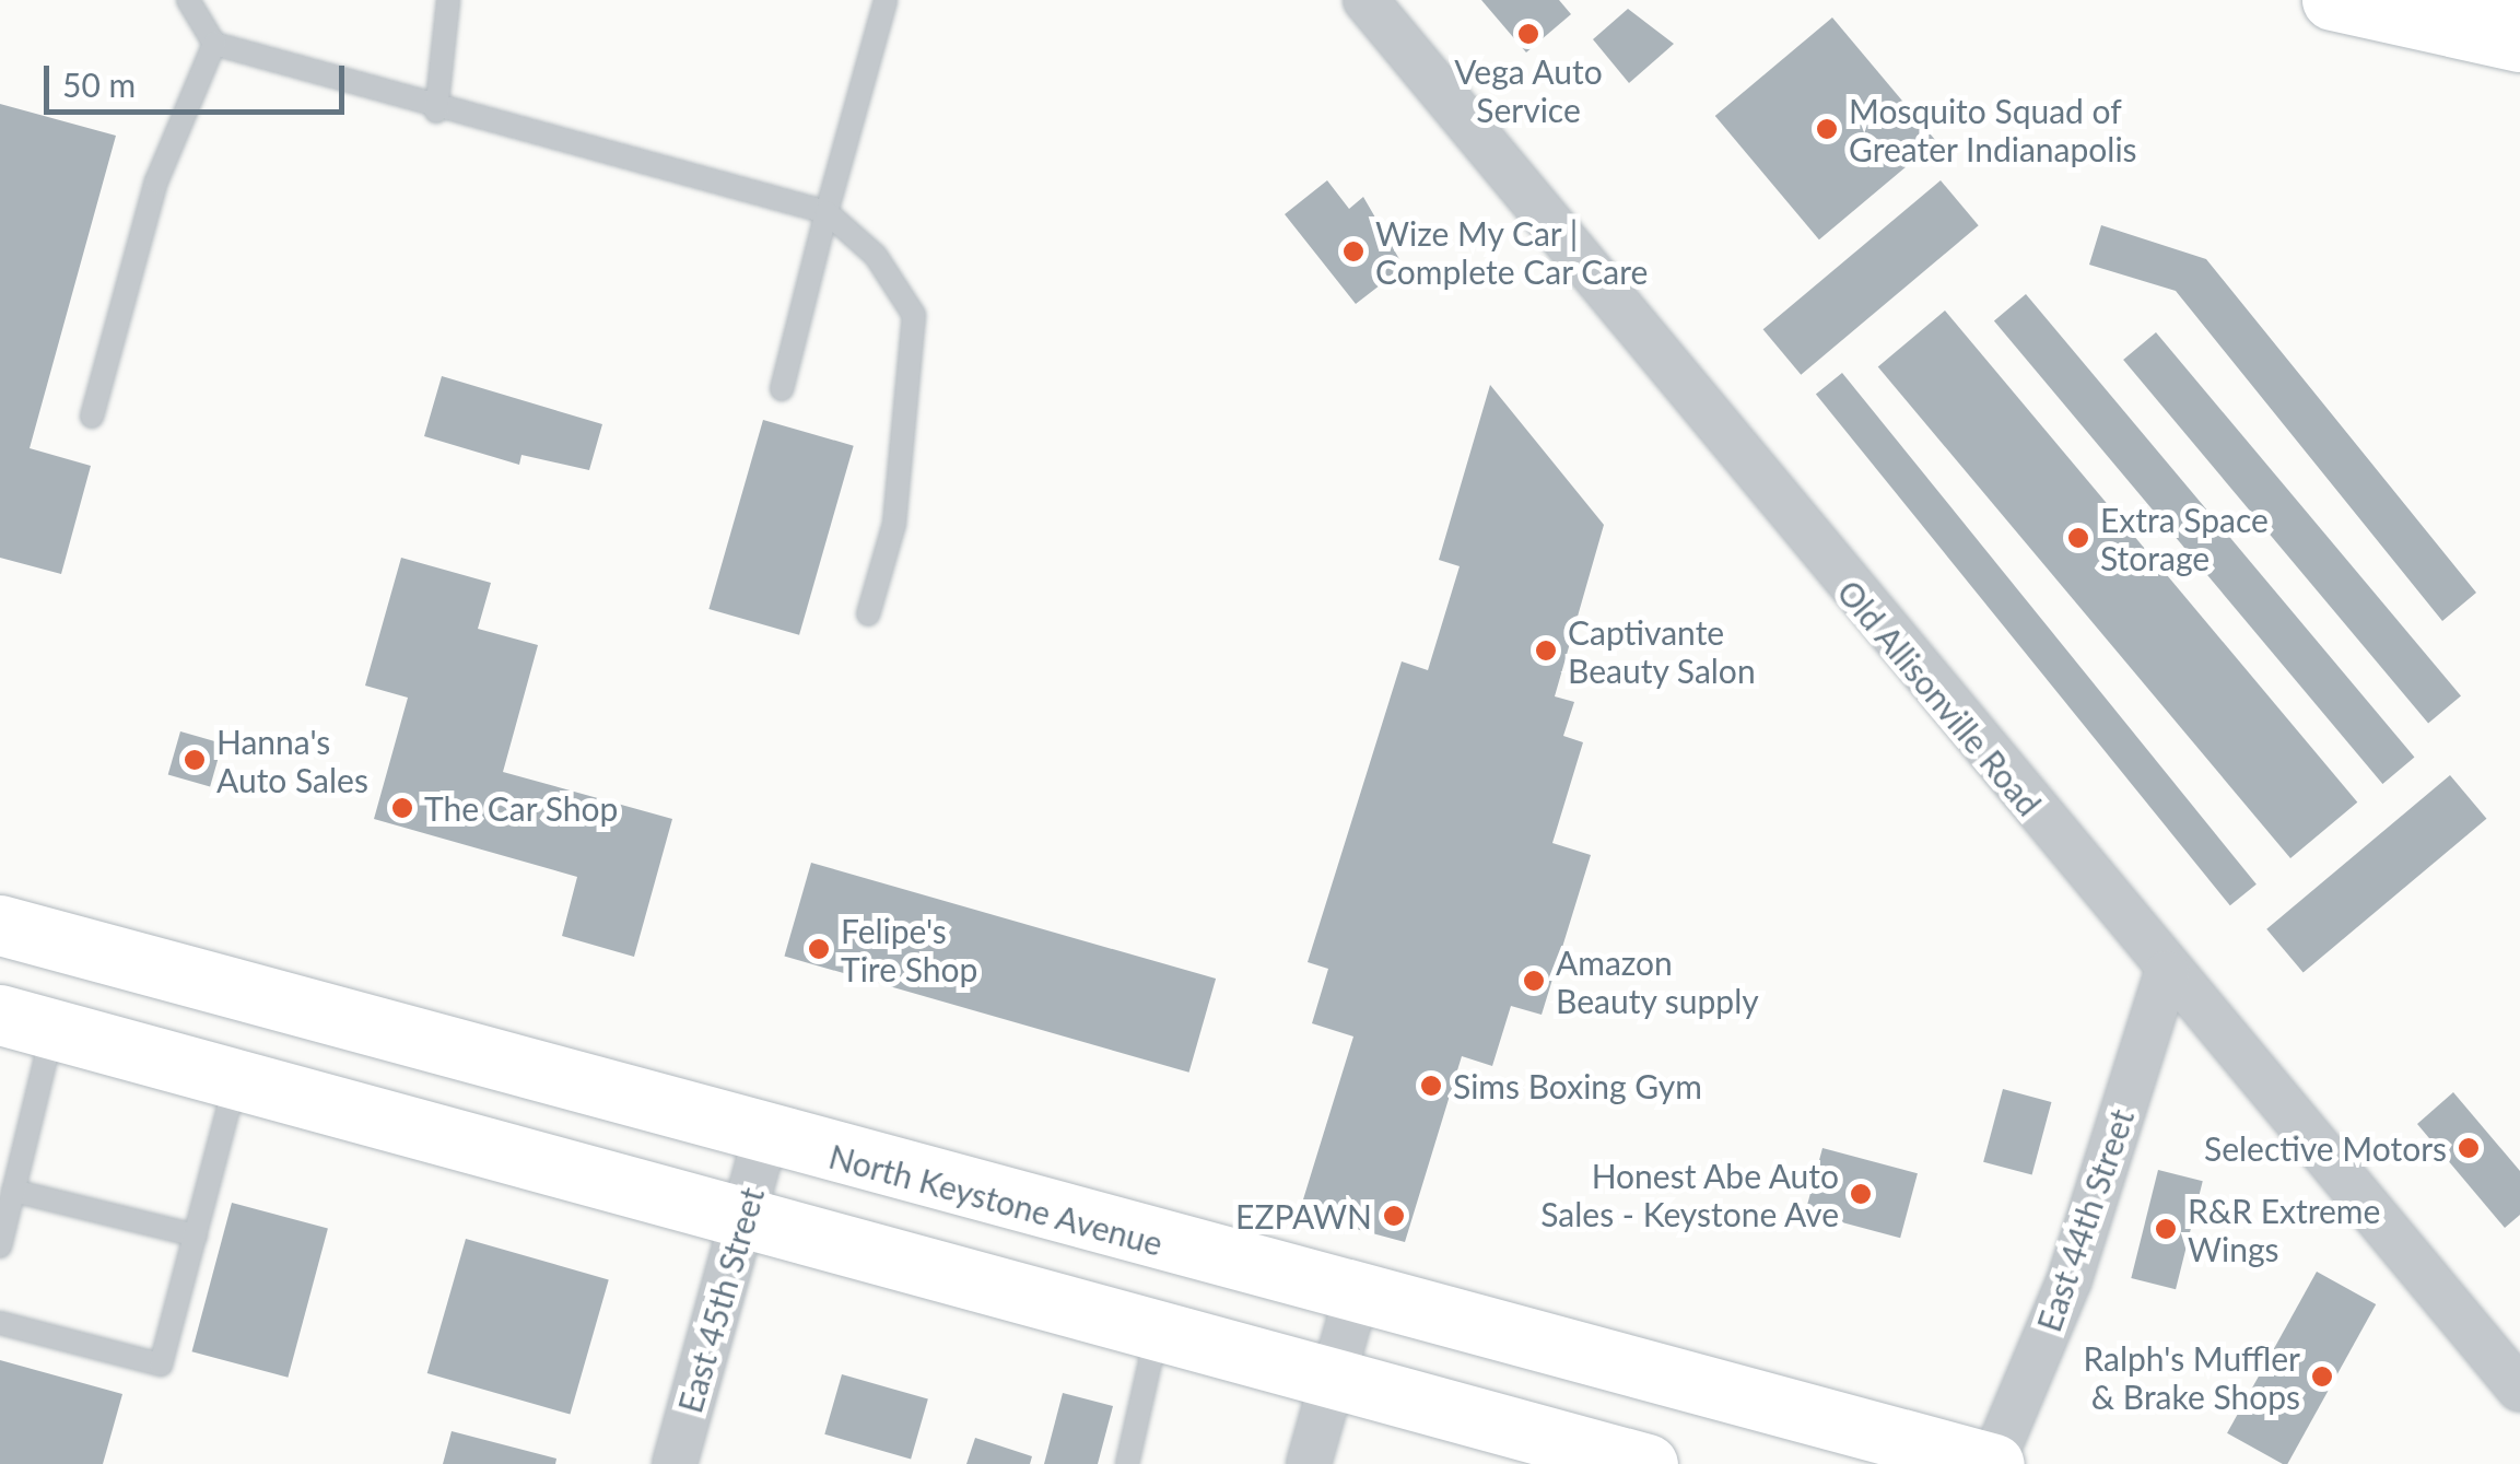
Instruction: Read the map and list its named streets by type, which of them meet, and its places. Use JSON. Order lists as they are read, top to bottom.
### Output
{
  "streets": {
    "main road": ["North Keystone Avenue"],
    "street": ["Old Allisonville Road", "East 44th Street", "East 45th Street"]
  },
  "crossings": [
    ["Old Allisonville Road", "East 44th Street"],
    ["North Keystone Avenue", "East 44th Street"],
    ["North Keystone Avenue", "East 45th Street"]
  ],
  "places": [
    "Vega Auto Service",
    "Mosquito Squad of Greater Indianapolis",
    "Wize My Car | Complete Car Care",
    "Extra Space Storage",
    "Captivante Beauty Salon",
    "Hanna's Auto Sales",
    "The Car Shop",
    "Felipe's Tire Shop",
    "Amazon Beauty supply",
    "Sims Boxing Gym",
    "Selective Motors",
    "Honest Abe Auto Sales - Keystone Ave",
    "EZPAWN",
    "R&R Extreme Wings",
    "Ralph's Muffler & Brake Shops"
  ],
  "scale_bar": "50 m"
}
